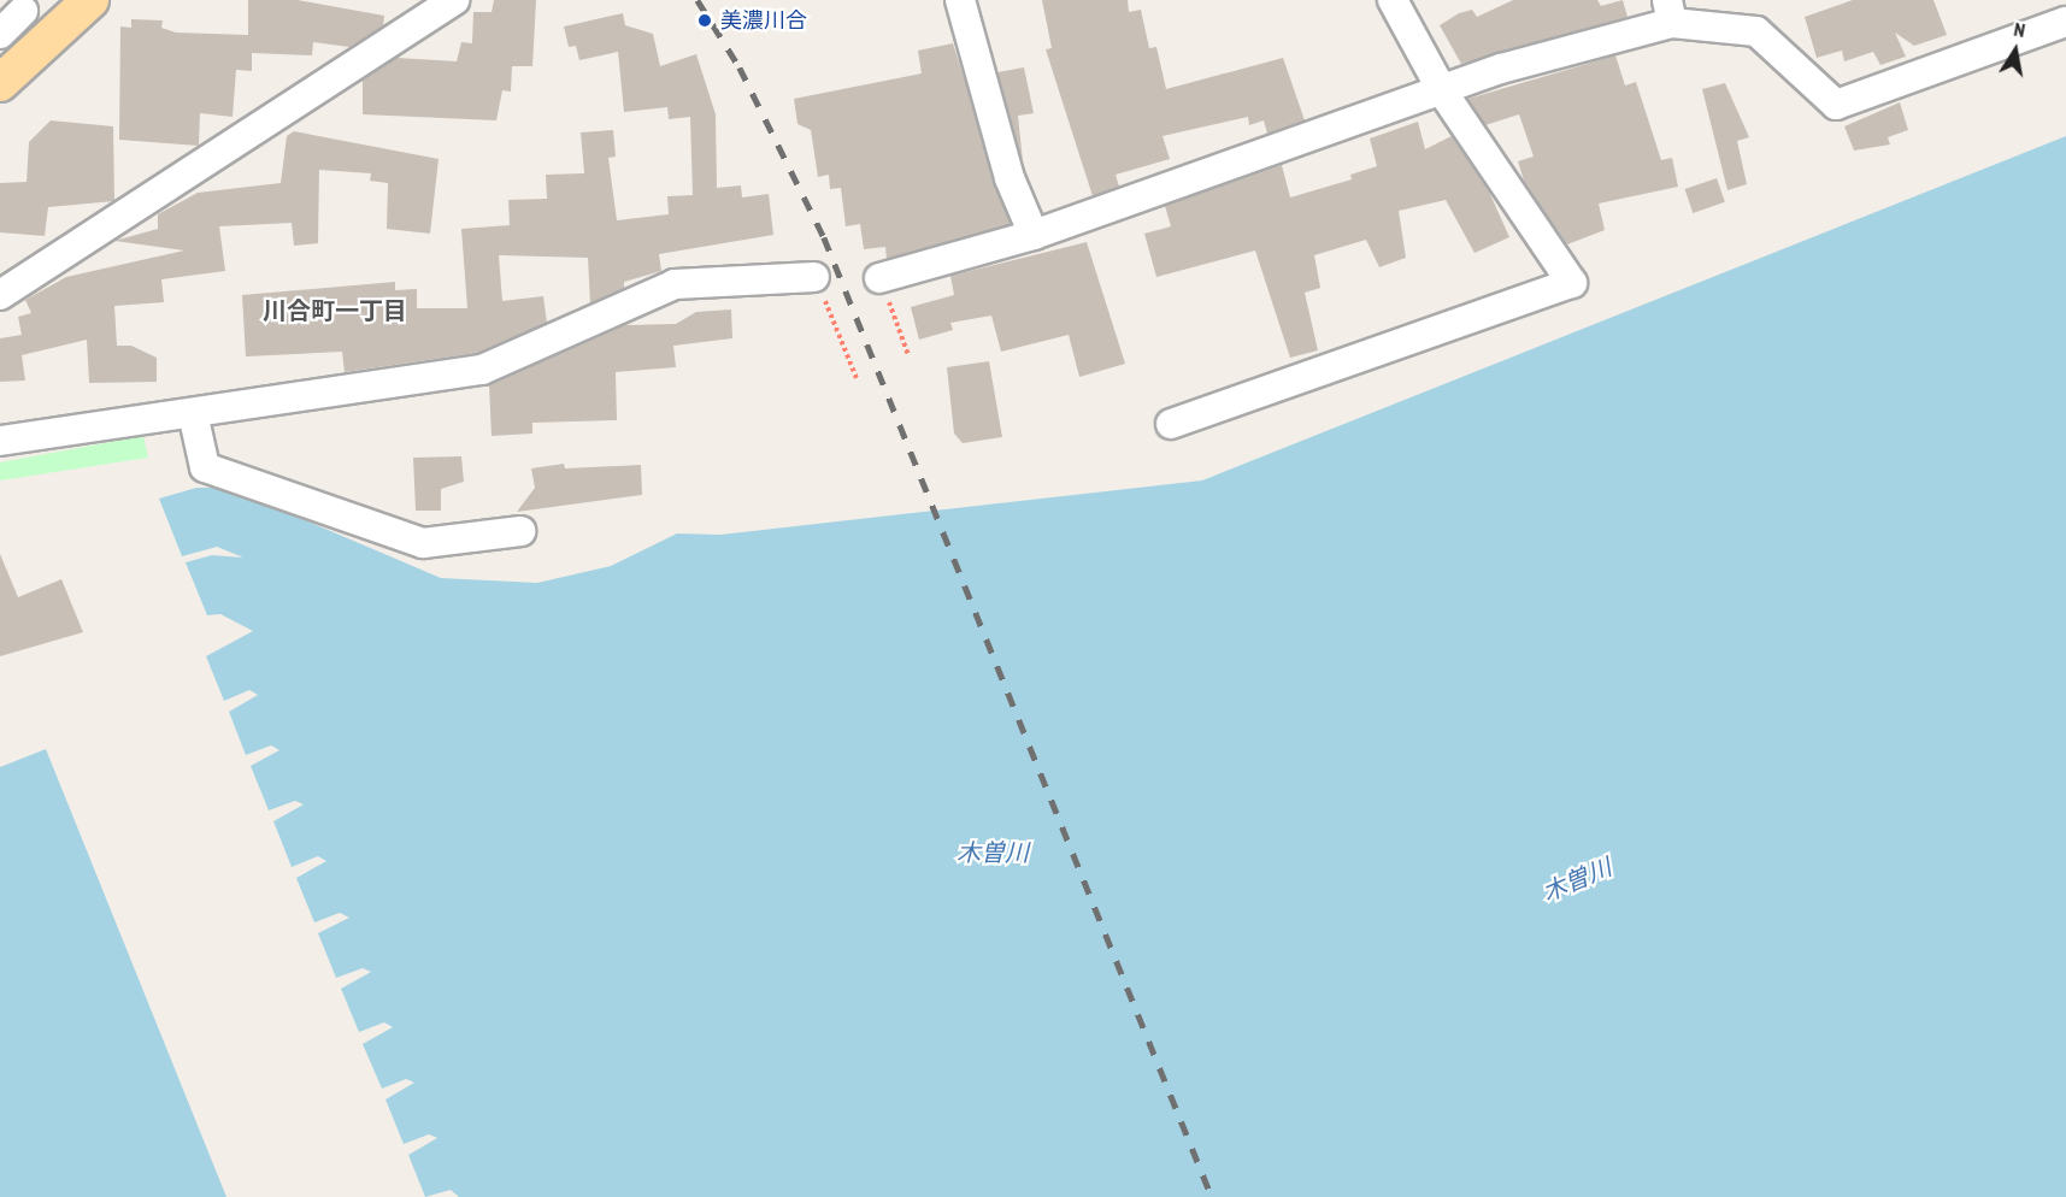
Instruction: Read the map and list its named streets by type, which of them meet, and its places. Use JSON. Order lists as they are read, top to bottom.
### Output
{
  "districts": ["川合町一丁目"],
  "water": ["木曽川"],
  "places": ["美濃川合"],
  "north": "top"
}
